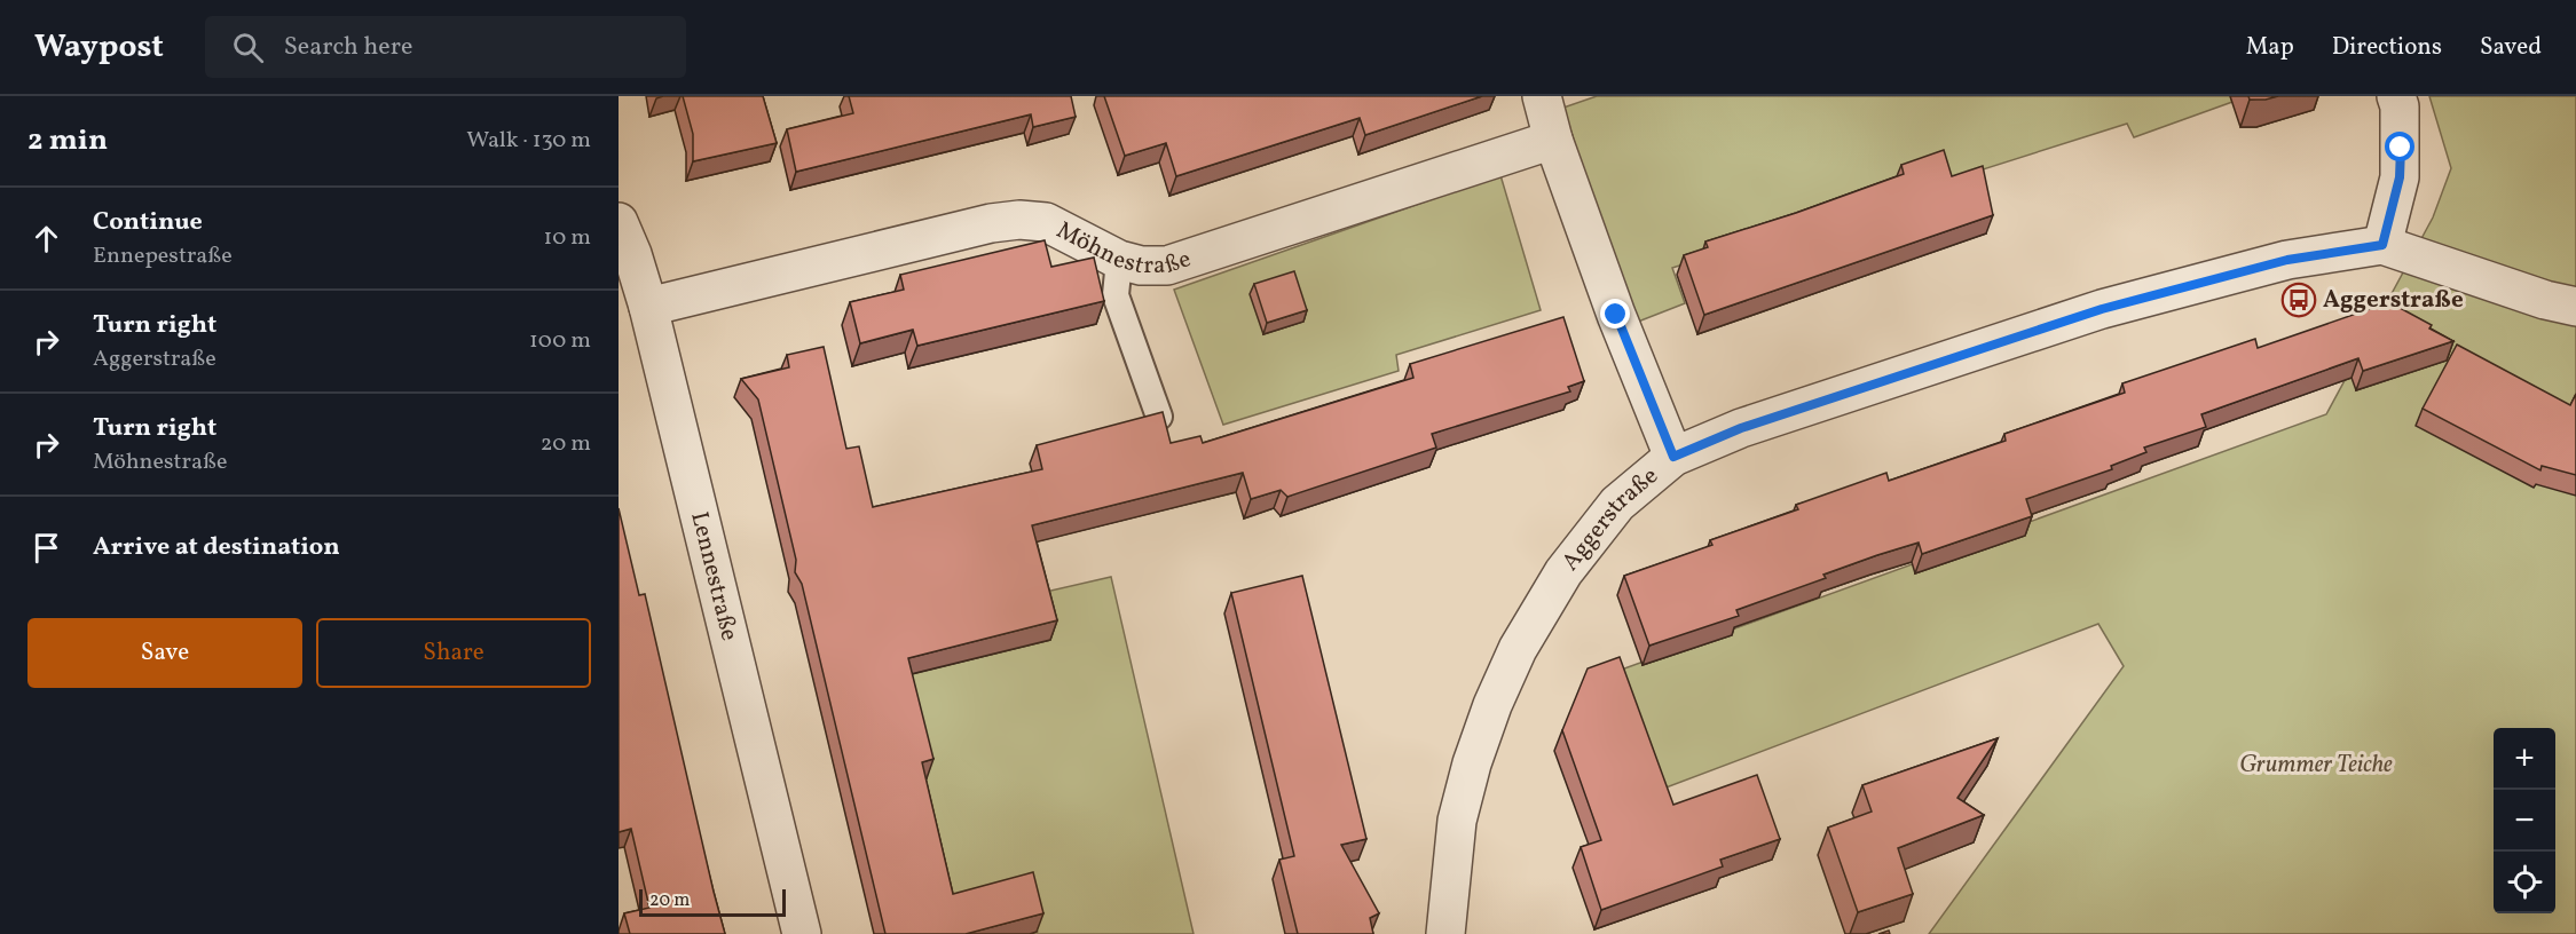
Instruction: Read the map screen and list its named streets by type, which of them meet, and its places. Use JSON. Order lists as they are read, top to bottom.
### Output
{
  "streets": {
    "street": ["Möhnestraße", "Aggerstraße", "Lennestraße"]
  },
  "crossings": [
    ["Möhnestraße", "Lennestraße"]
  ],
  "parks": ["Grummer Teiche"],
  "places": {
    "bus stop": ["Aggerstraße"]
  },
  "scale_bar": "20 m",
  "page": {
    "header": "Waypost",
    "search": "Search here",
    "nav": ["Map", "Directions", "Saved"],
    "heading": ["2 min", "Walk · 130 m"],
    "list": [
      ["Continue", "Ennepestraße", "10 m"],
      ["Turn right", "Aggerstraße", "100 m"],
      ["Turn right", "Möhnestraße", "20 m"],
      "Arrive at destination"
    ],
    "buttons": ["Save", "Share"],
    "map_buttons": ["+", "−"],
    "scale": "20 m"
  }
}
